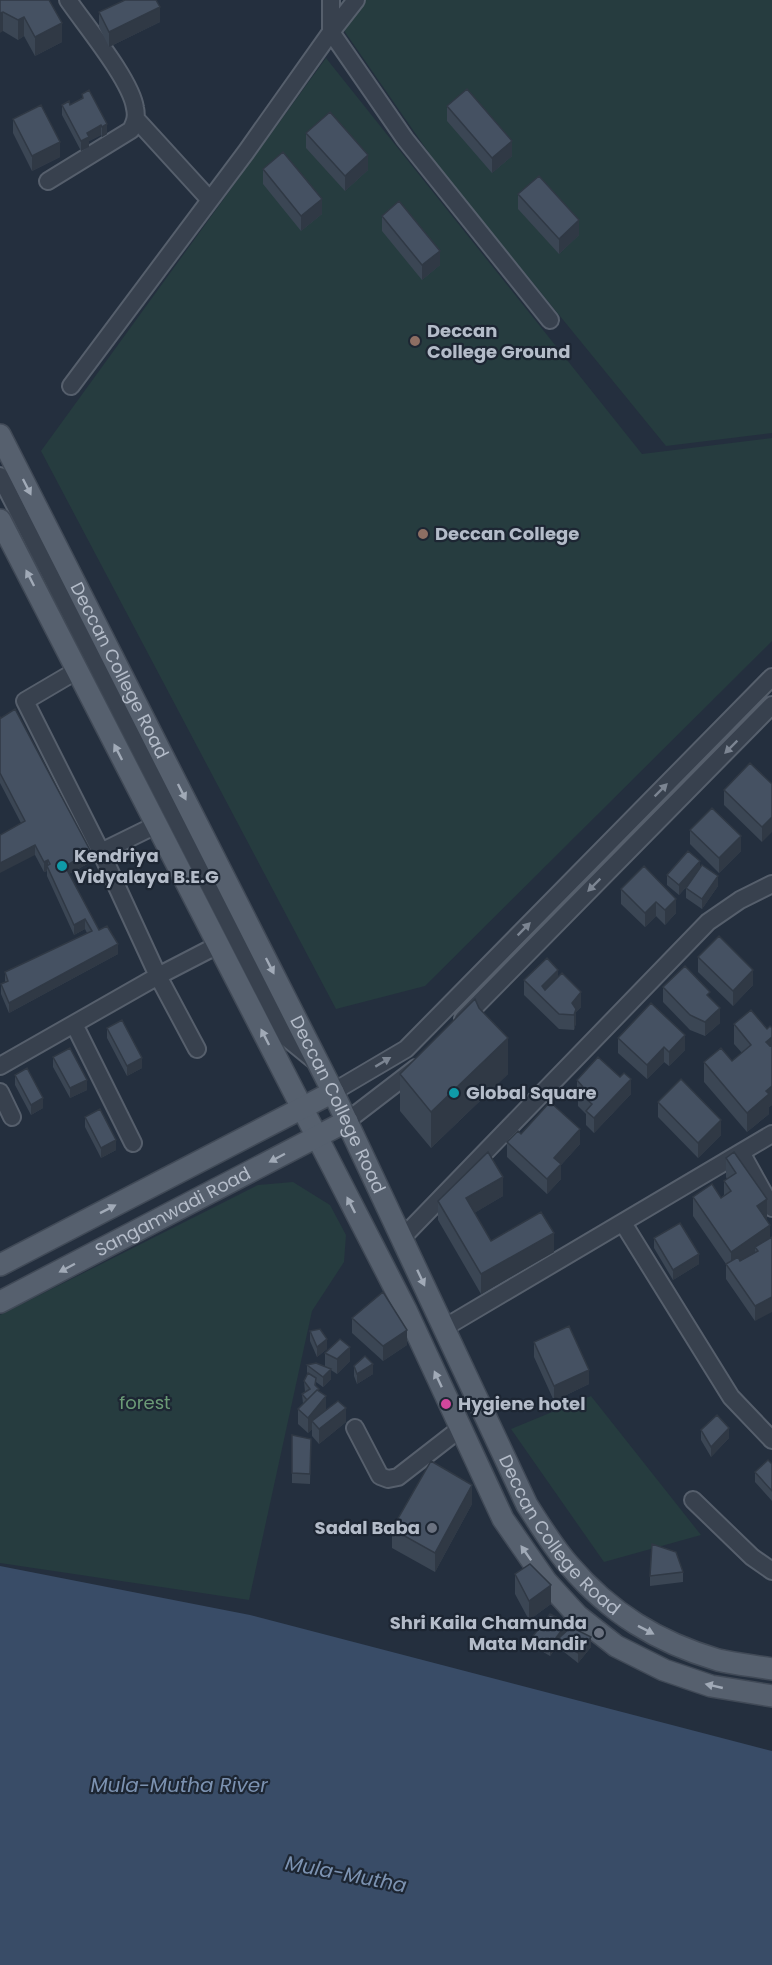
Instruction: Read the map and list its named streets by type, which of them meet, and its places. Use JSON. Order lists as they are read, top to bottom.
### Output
{
  "streets": {
    "main road": ["Deccan College Road", "Sangamwadi Road"]
  },
  "crossings": [
    ["Deccan College Road", "Sangamwadi Road"]
  ],
  "water": ["Mula-Mutha River", "Mula-Mutha"],
  "parks": ["forest"],
  "places": [
    "Deccan College Ground",
    "Deccan College",
    "Kendriya Vidyalaya B.E.G",
    "Global Square",
    "Hygiene hotel",
    "Sadal Baba",
    "Shri Kaila Chamunda Mata Mandir"
  ]
}
